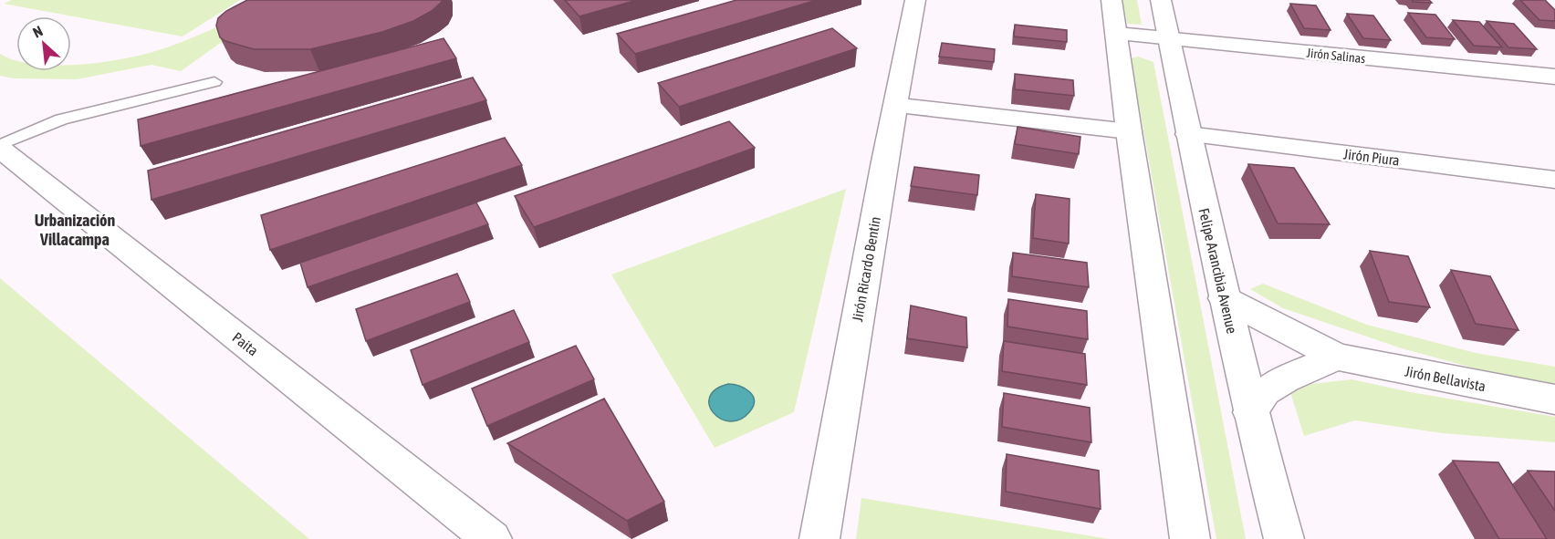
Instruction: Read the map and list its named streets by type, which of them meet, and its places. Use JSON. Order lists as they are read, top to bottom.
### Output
{
  "streets": {
    "street": [
      "Jirón Salinas",
      "Jirón Piura",
      "Jirón Ricardo Bentin",
      "Felipe Arancibia Avenue",
      "Paita",
      "Jirón Bellavista"
    ]
  },
  "crossings": [
    ["Jirón Salinas", "Felipe Arancibia Avenue"],
    ["Jirón Piura", "Felipe Arancibia Avenue"],
    ["Felipe Arancibia Avenue", "Jirón Bellavista"]
  ],
  "districts": ["Urbanización Villacampa"],
  "north": "top left"
}
